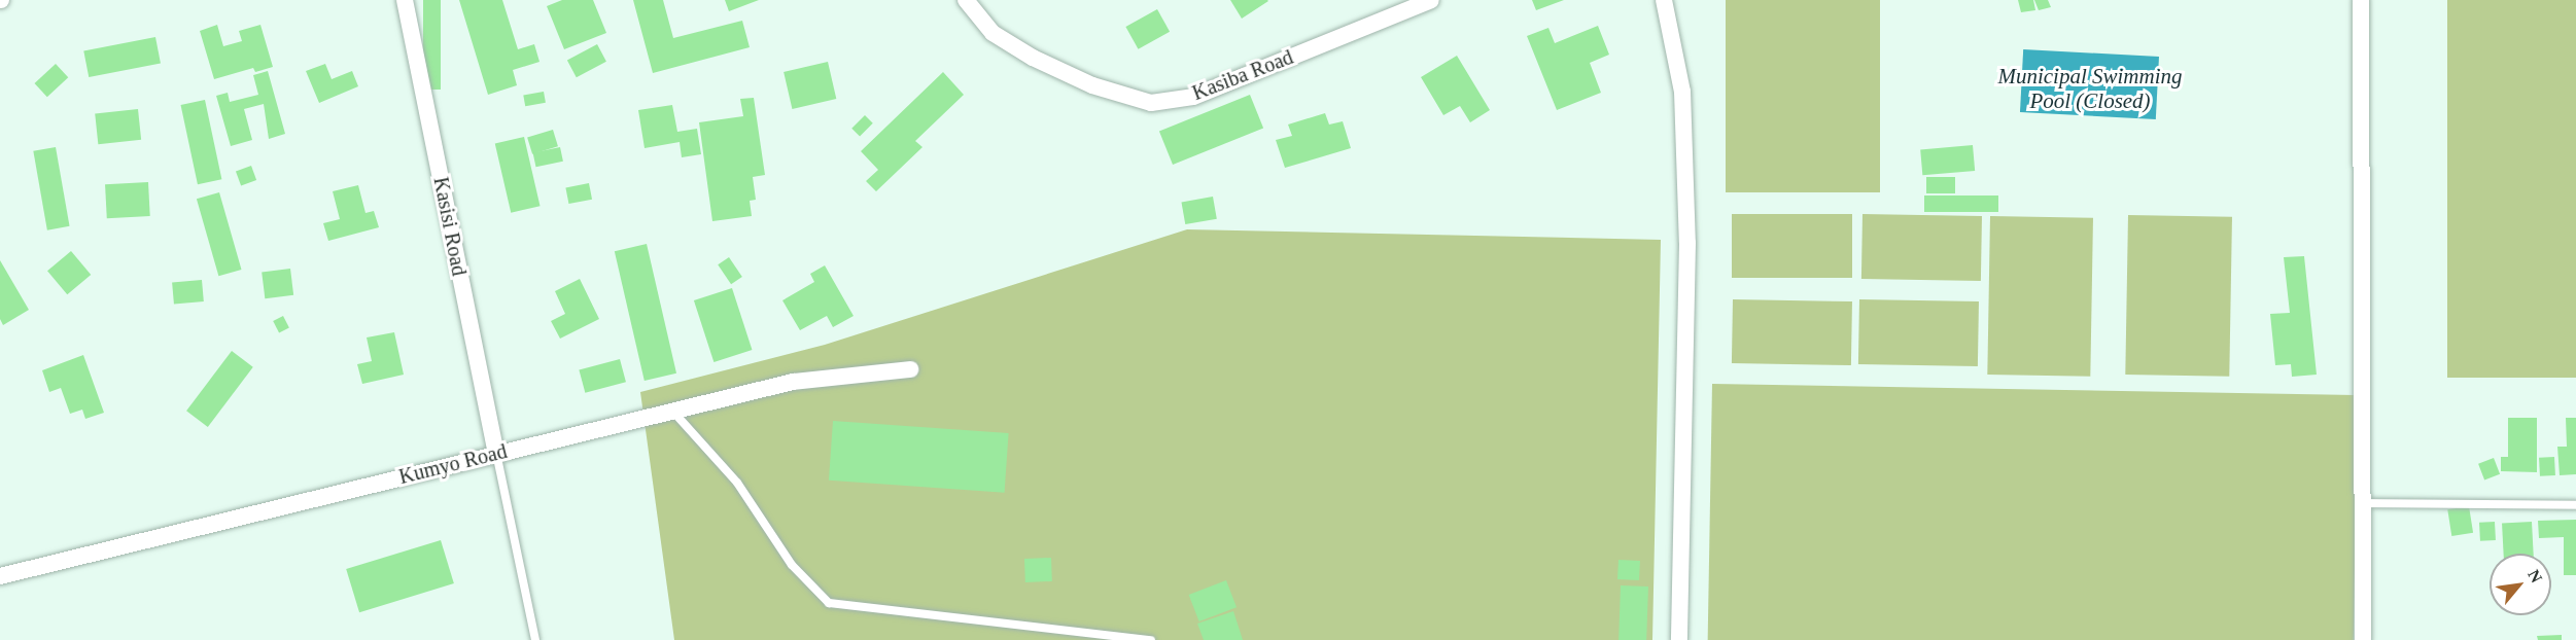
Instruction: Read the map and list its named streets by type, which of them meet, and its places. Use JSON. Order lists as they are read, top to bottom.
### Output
{
  "streets": {
    "street": ["Kasiba Road", "Kasisi Road", "Kumyo Road"]
  },
  "crossings": [
    ["Kasisi Road", "Kumyo Road"]
  ],
  "water": ["Municipal Swimming Pool (Closed)"],
  "north": "top right"
}
